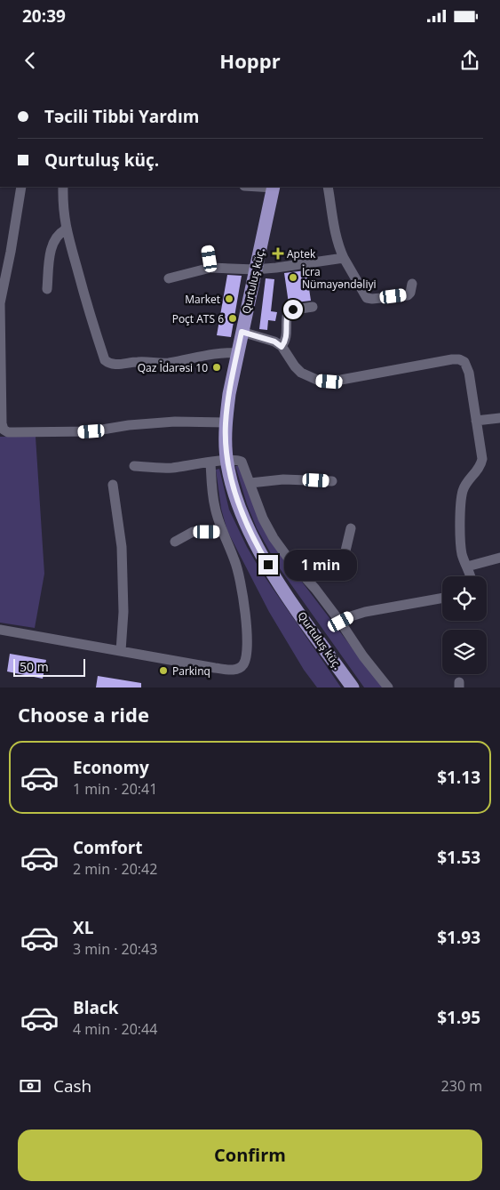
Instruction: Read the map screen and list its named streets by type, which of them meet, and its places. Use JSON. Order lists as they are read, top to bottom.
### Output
{
  "streets": {
    "main road": ["Qurtuluş küç."]
  },
  "places": {
    "health": ["Aptek"],
    "other": [
      "İcra Nümayəndəliyi",
      "Market",
      "Poçt ATS 6",
      "Qaz İdarəsi 10",
      "Parkinq"
    ]
  },
  "scale_bar": "50 m",
  "page": {
    "status": "20:39",
    "header": "Hoppr",
    "banner": ["Təcili Tibbi Yardım", "Qurtuluş küç."],
    "bubble": "1 min",
    "scale": "50 m",
    "heading": "Choose a ride",
    "list": [
      {
        "name": "Economy",
        "note": "1 min · 20:41",
        "value": "$1.13"
      },
      {
        "name": "Comfort",
        "note": "2 min · 20:42",
        "value": "$1.53"
      },
      {
        "name": "XL",
        "note": "3 min · 20:43",
        "value": "$1.93"
      },
      {
        "name": "Black",
        "note": "4 min · 20:44",
        "value": "$1.95"
      }
    ],
    "pay": ["Cash", "230 m"],
    "buttons": "Confirm"
  }
}
